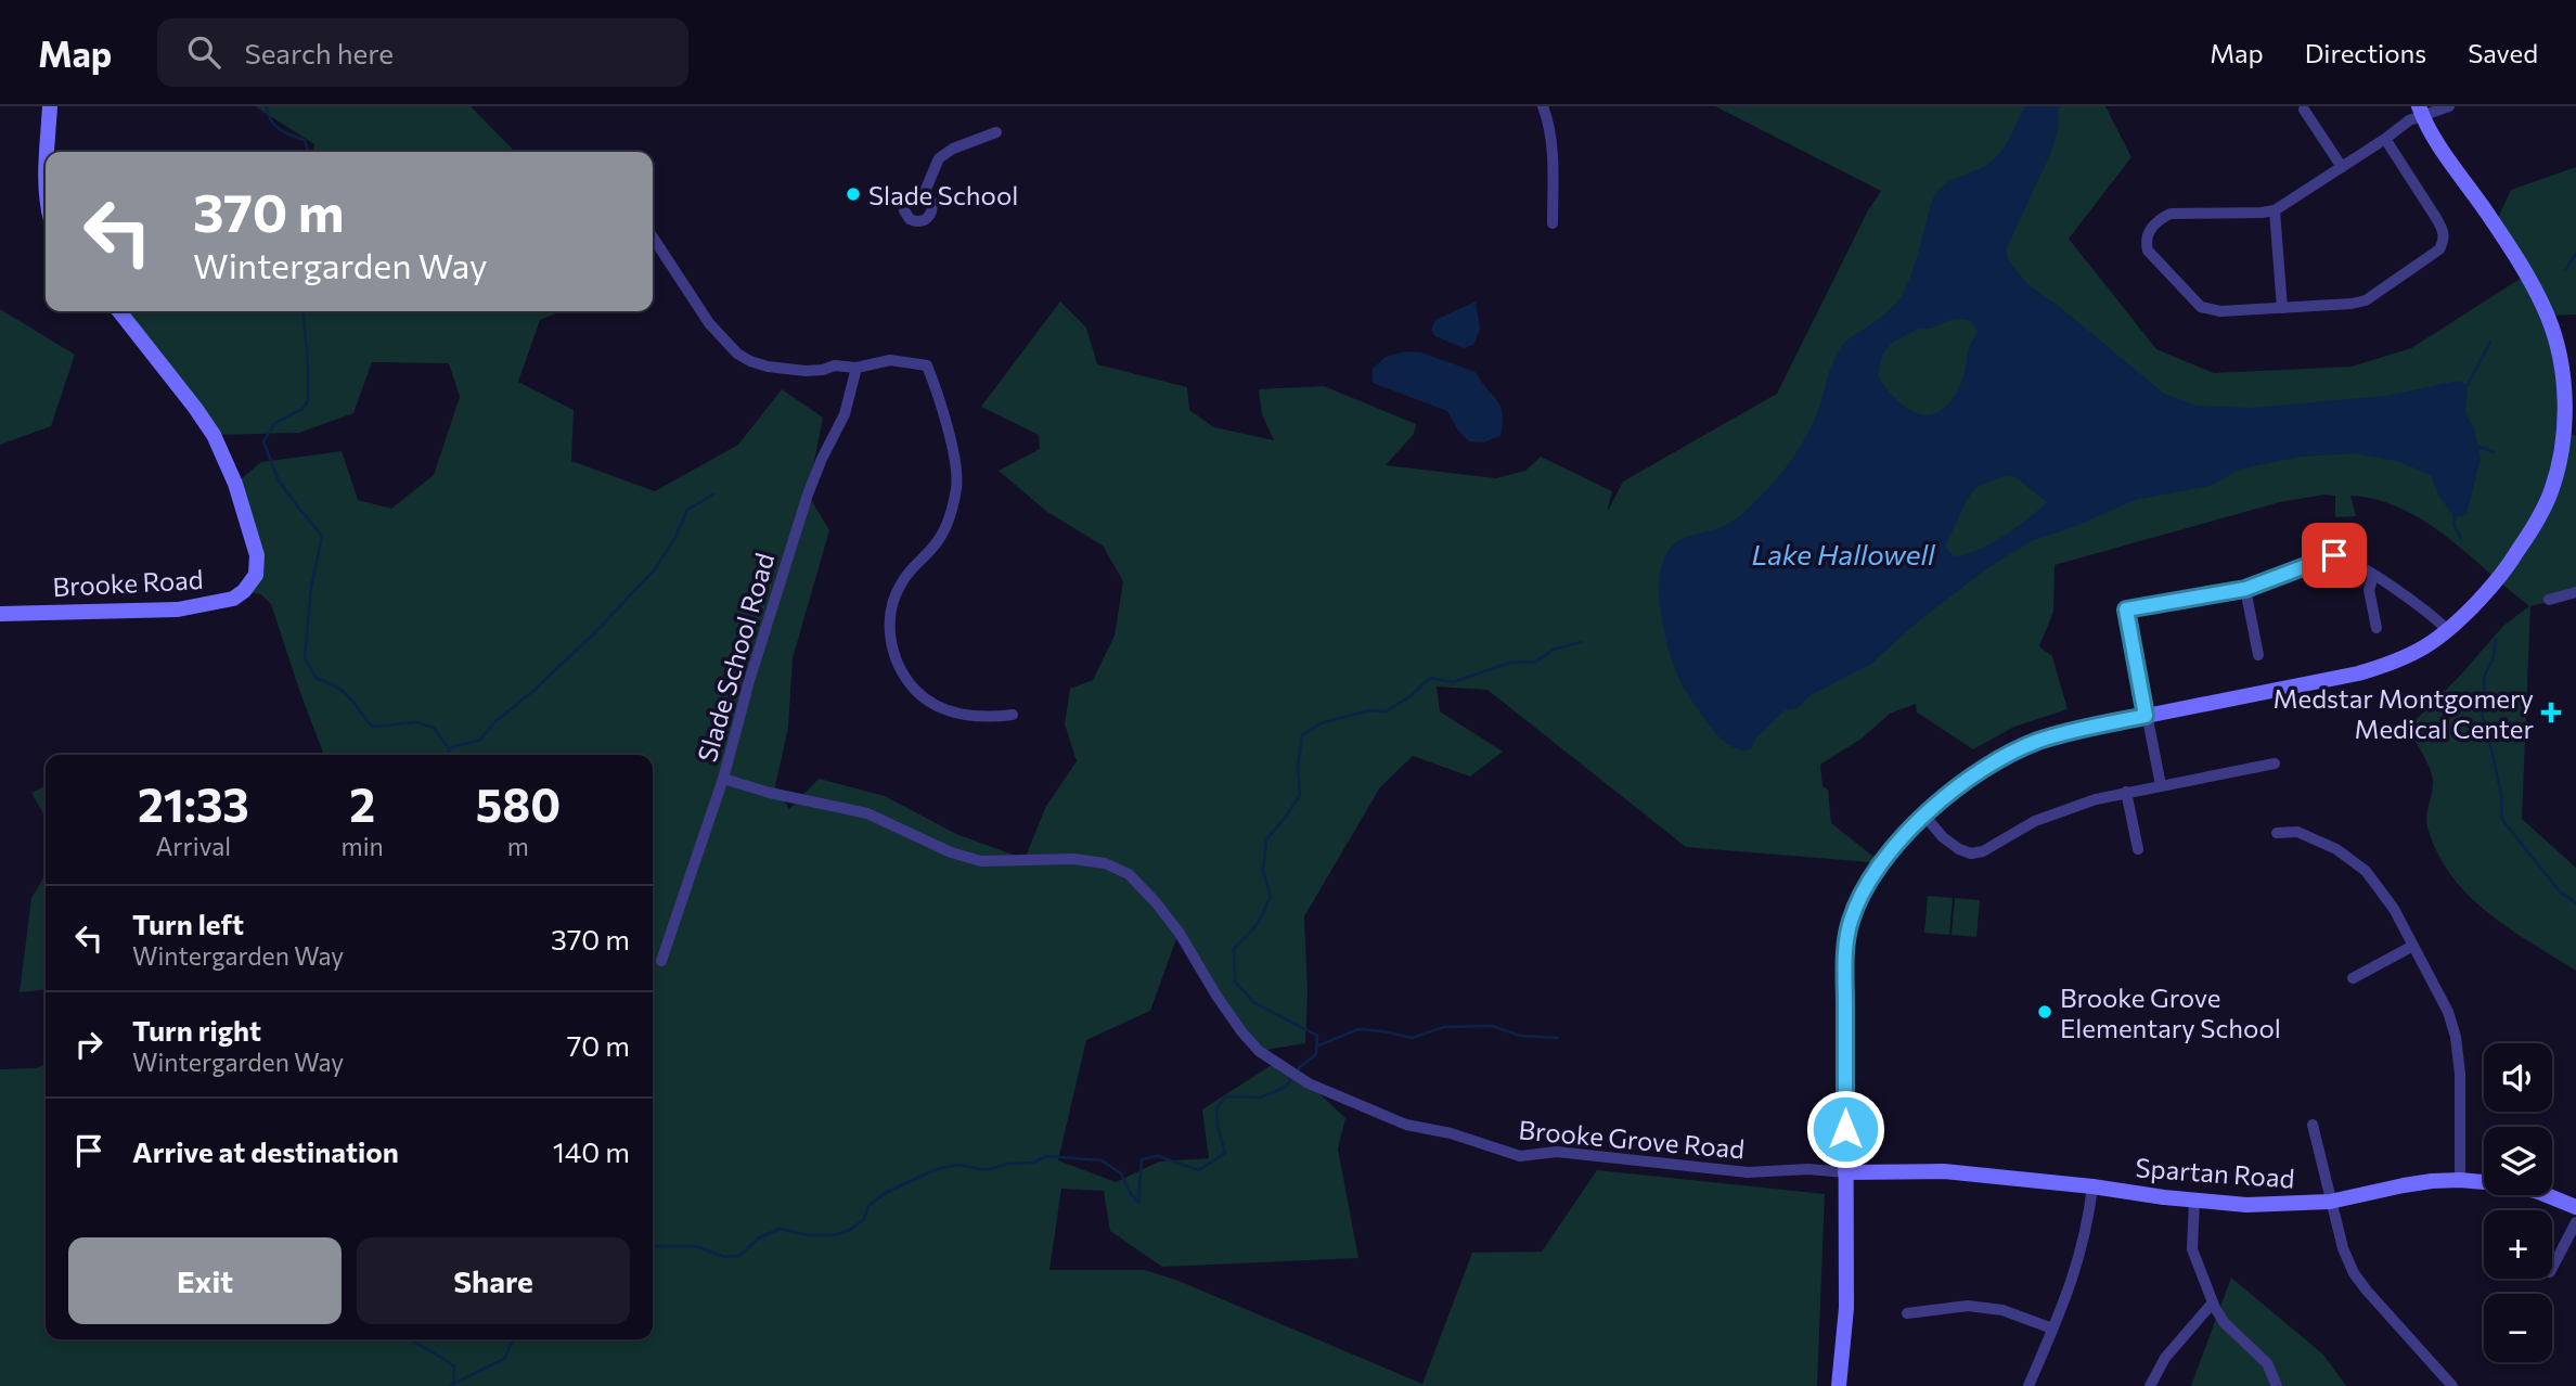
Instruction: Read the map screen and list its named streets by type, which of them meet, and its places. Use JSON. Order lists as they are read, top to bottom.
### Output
{
  "streets": {
    "street": [
      "Brooke Road",
      "Slade School Road",
      "Brooke Grove Road",
      "Spartan Road"
    ]
  },
  "crossings": [
    ["Slade School Road", "Brooke Grove Road"],
    ["Brooke Grove Road", "Spartan Road"]
  ],
  "water": ["Lake Hallowell"],
  "places": {
    "other": ["Slade School", "Brooke Grove Elementary School"],
    "health": ["Medstar Montgomery Medical Center"]
  },
  "page": {
    "header": "Map",
    "search": "Search here",
    "nav": ["Map", "Directions", "Saved"],
    "turn": ["370 m", "Wintergarden Way"],
    "eta": [
      "21:33",
      "Arrival",
      "2",
      "min",
      "580",
      "m"
    ],
    "list": [
      {
        "name": "Turn left",
        "note": "Wintergarden Way",
        "value": "370 m"
      },
      {
        "name": "Turn right",
        "note": "Wintergarden Way",
        "value": "70 m"
      },
      {
        "name": "Arrive at destination",
        "value": "140 m"
      }
    ],
    "map_buttons": ["+", "−"],
    "buttons": ["Exit", "Share"]
  }
}
